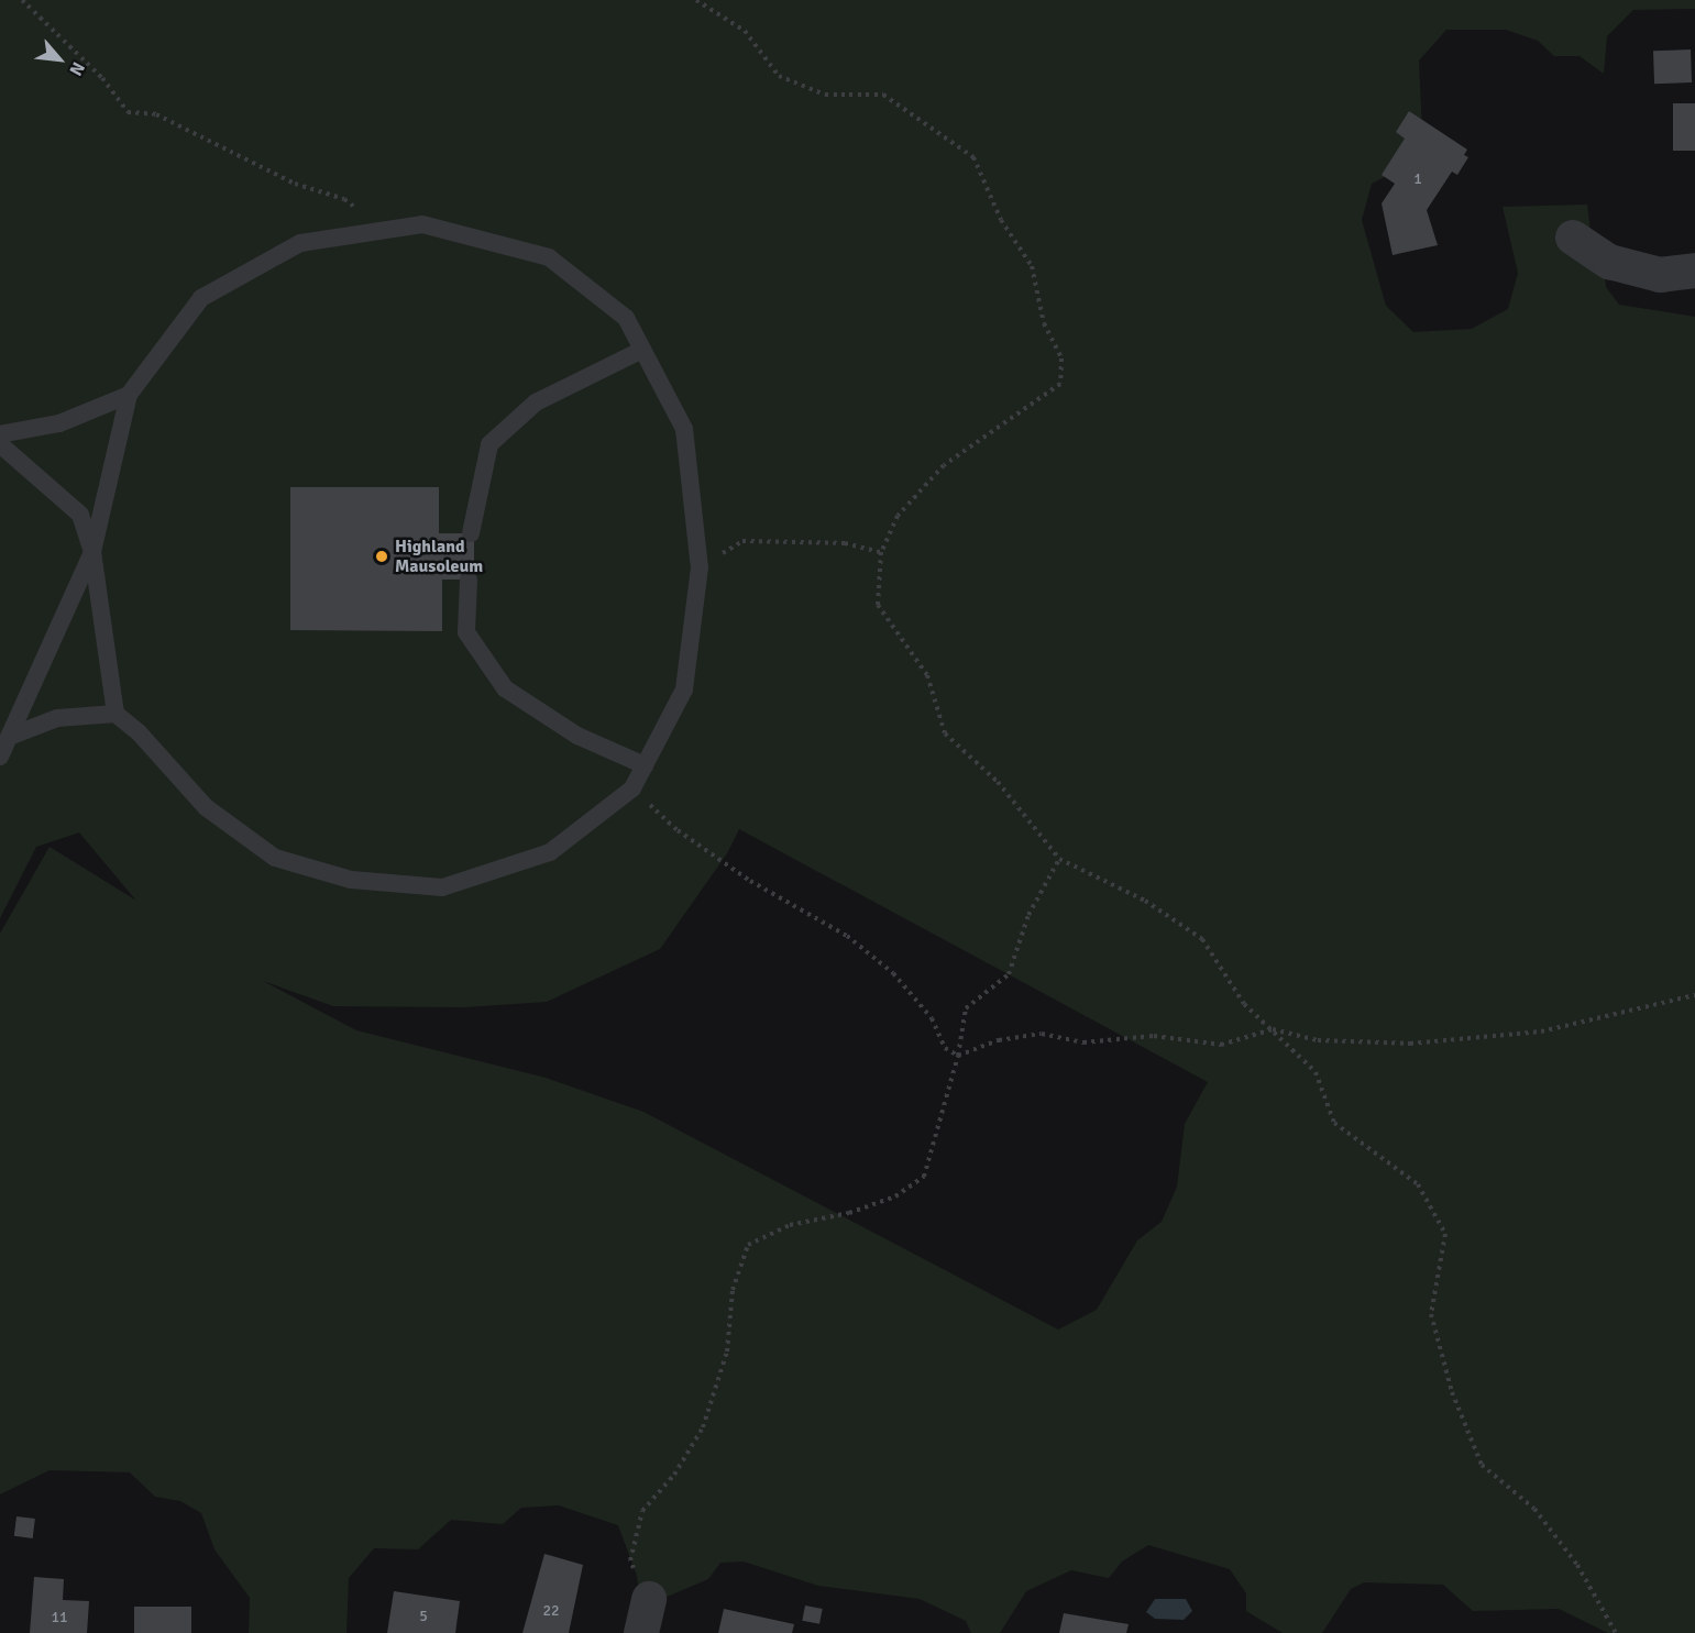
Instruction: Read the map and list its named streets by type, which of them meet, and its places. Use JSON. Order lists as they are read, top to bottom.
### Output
{
  "places": ["Highland Mausoleum"],
  "house_numbers": [
    "1",
    "22",
    "5",
    "11"
  ],
  "north": "bottom right"
}
